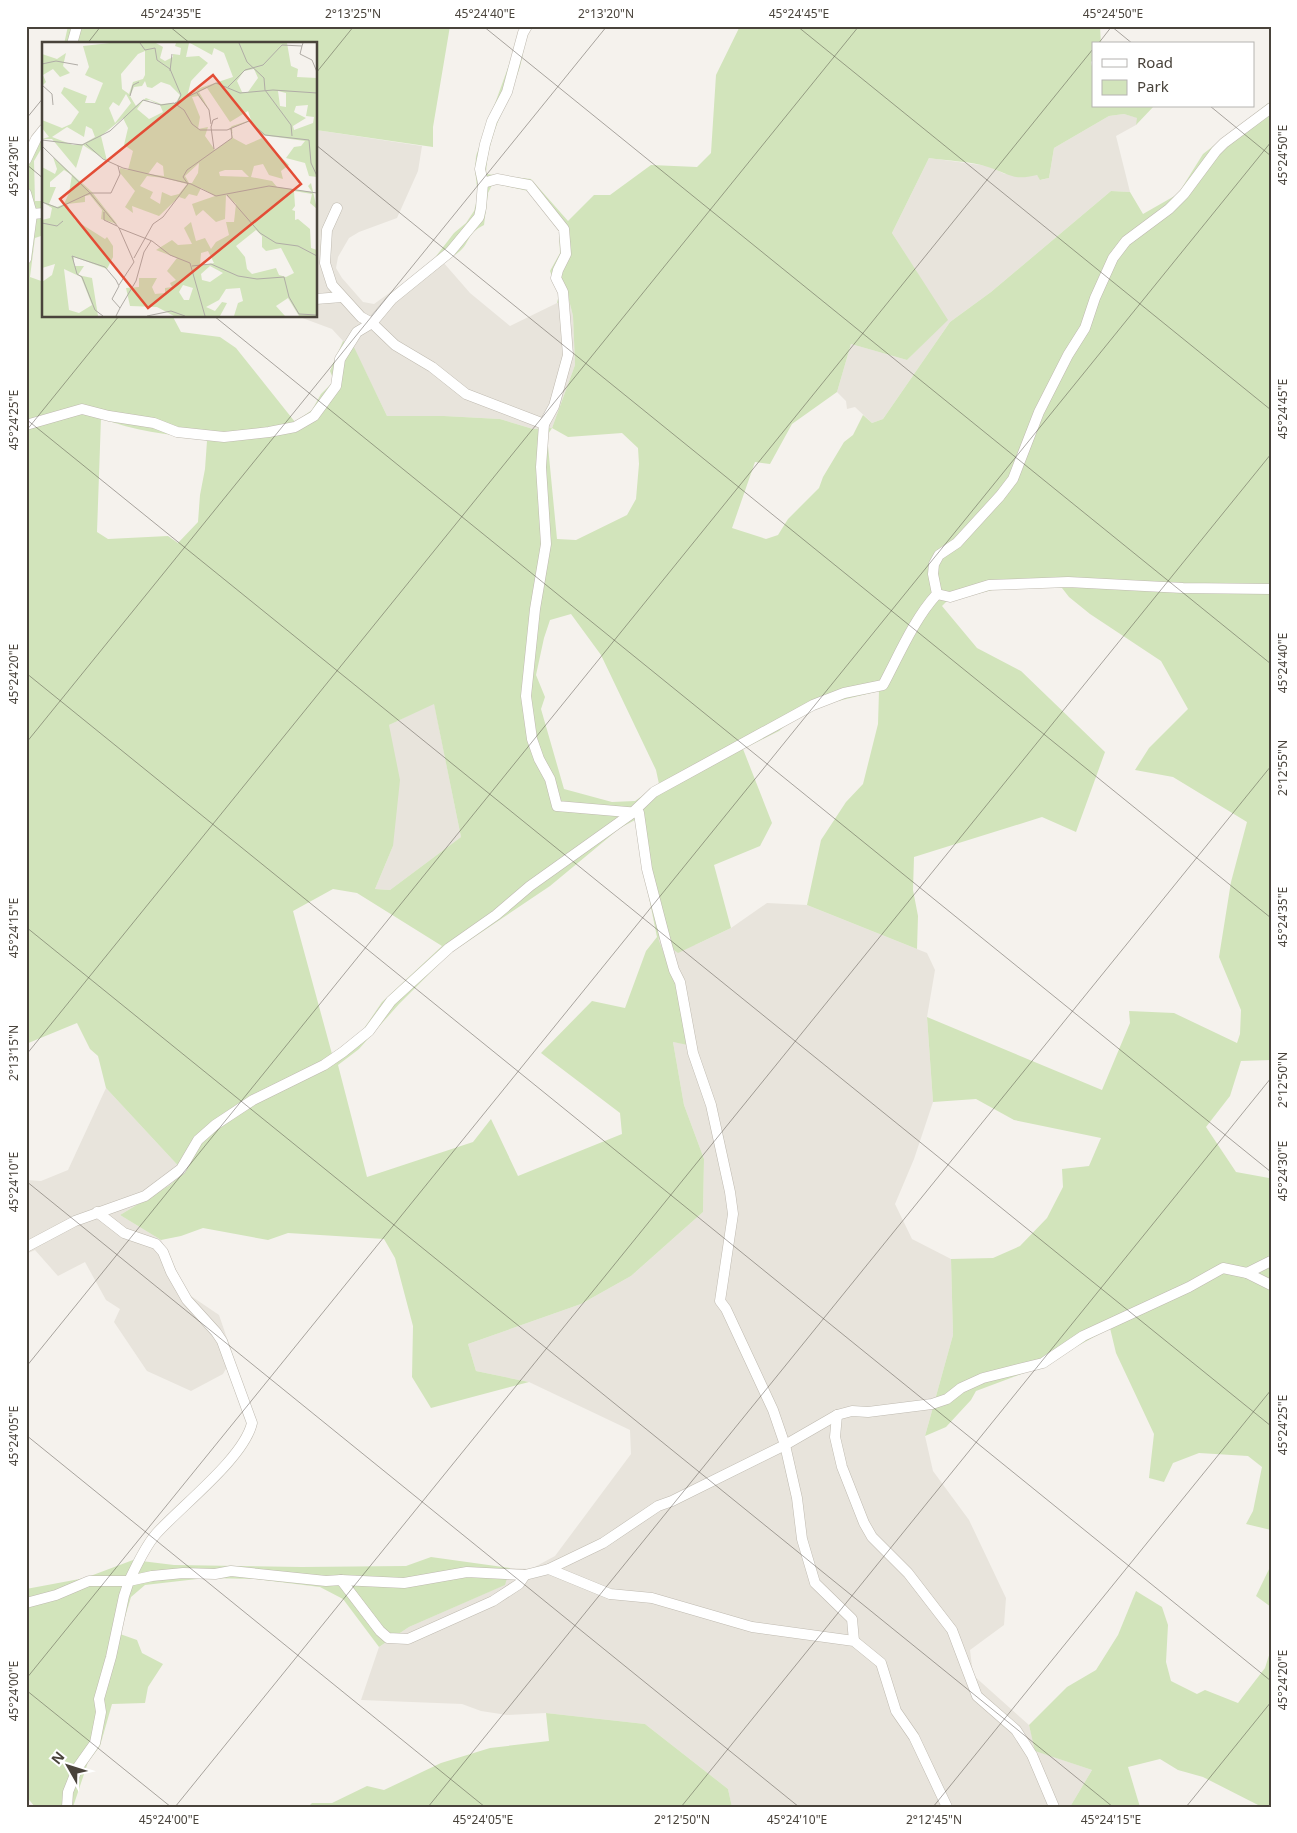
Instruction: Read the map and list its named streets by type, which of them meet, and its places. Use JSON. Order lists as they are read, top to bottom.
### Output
{
  "legend": ["Road", "Park"],
  "north": "top left",
  "coordinates": [
    "45°24'35\"E",
    "2°13'25\"N",
    "45°24'40\"E",
    "2°13'20\"N",
    "45°24'45\"E",
    "45°24'50\"E",
    "45°24'30\"E",
    "45°24'25\"E",
    "45°24'20\"E",
    "2°12'55\"N",
    "45°24'15\"E",
    "2°13'15\"N",
    "2°12'50\"N",
    "45°24'10\"E",
    "45°24'05\"E",
    "45°24'00\"E",
    "2°12'45\"N"
  ]
}
